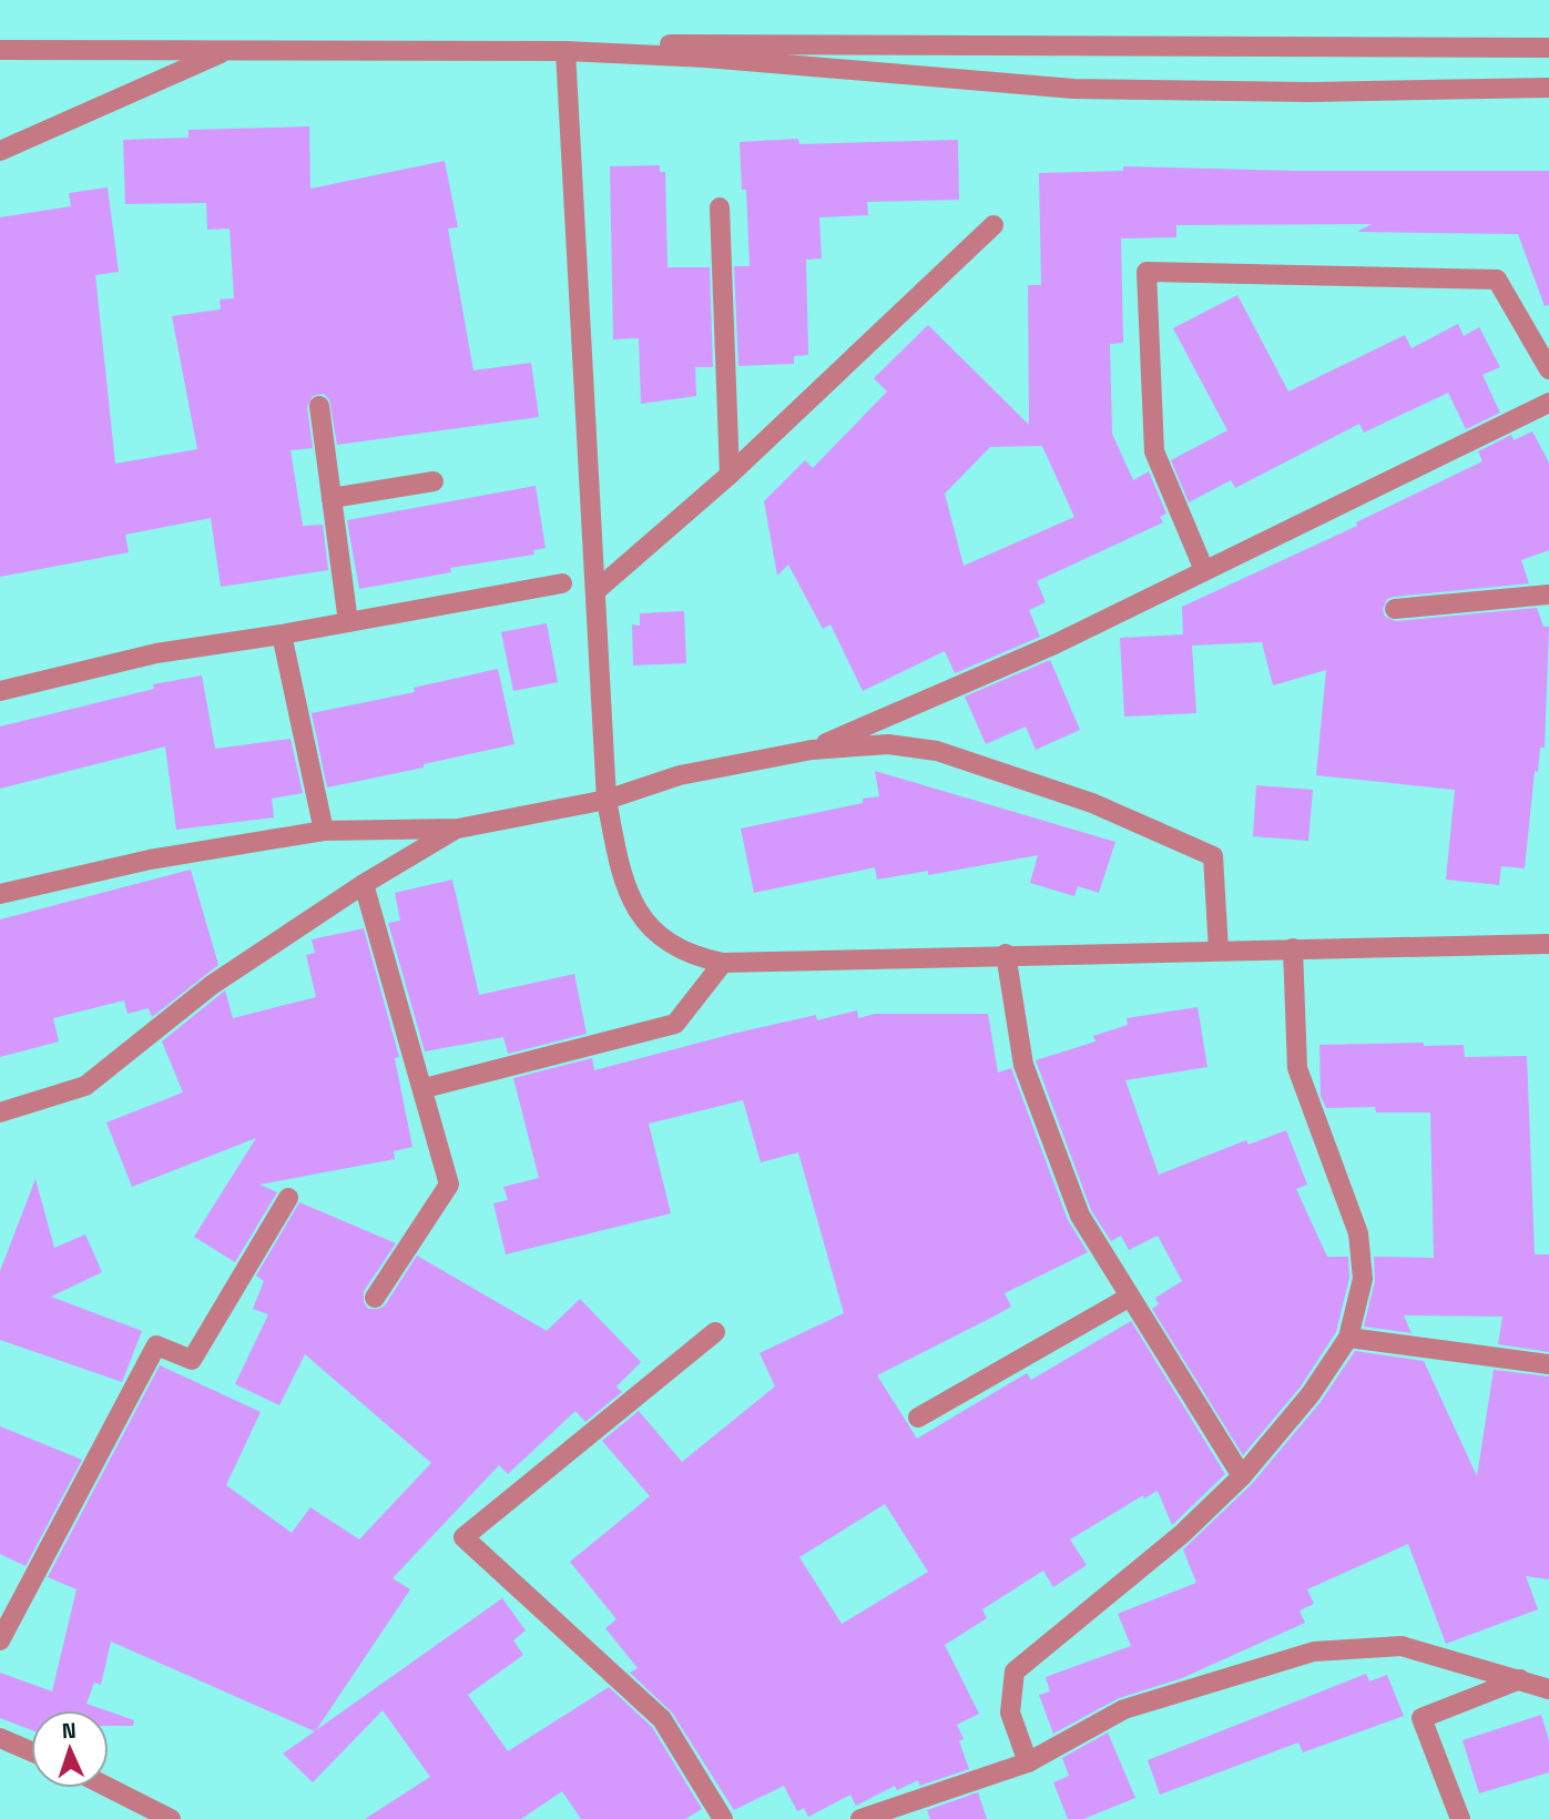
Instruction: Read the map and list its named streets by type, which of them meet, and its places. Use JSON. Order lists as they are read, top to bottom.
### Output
{
  "north": "top"
}
